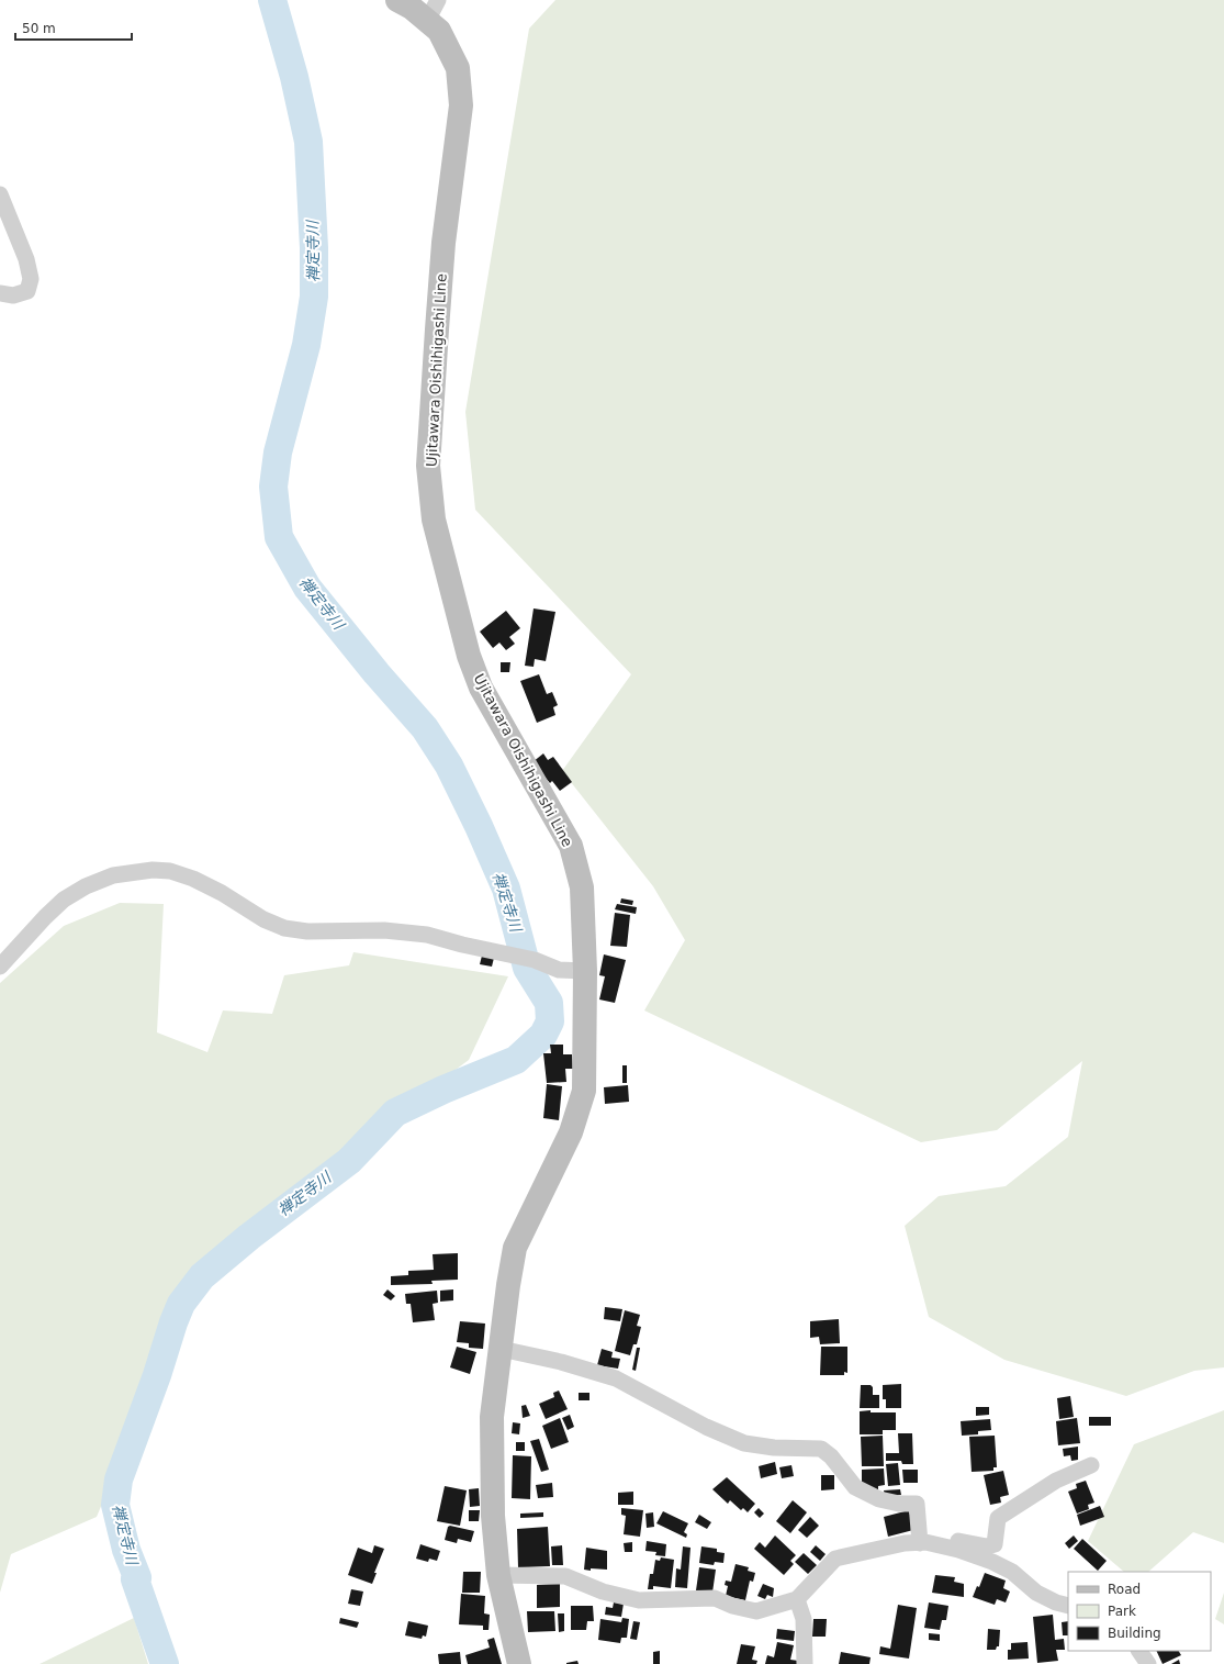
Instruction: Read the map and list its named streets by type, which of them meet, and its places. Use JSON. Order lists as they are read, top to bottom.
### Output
{
  "streets": {
    "main road": ["Ujitawara Oishihigashi Line"]
  },
  "water": ["禅定寺川"],
  "legend": ["Road", "Park", "Building"],
  "scale_bar": "50 m"
}
